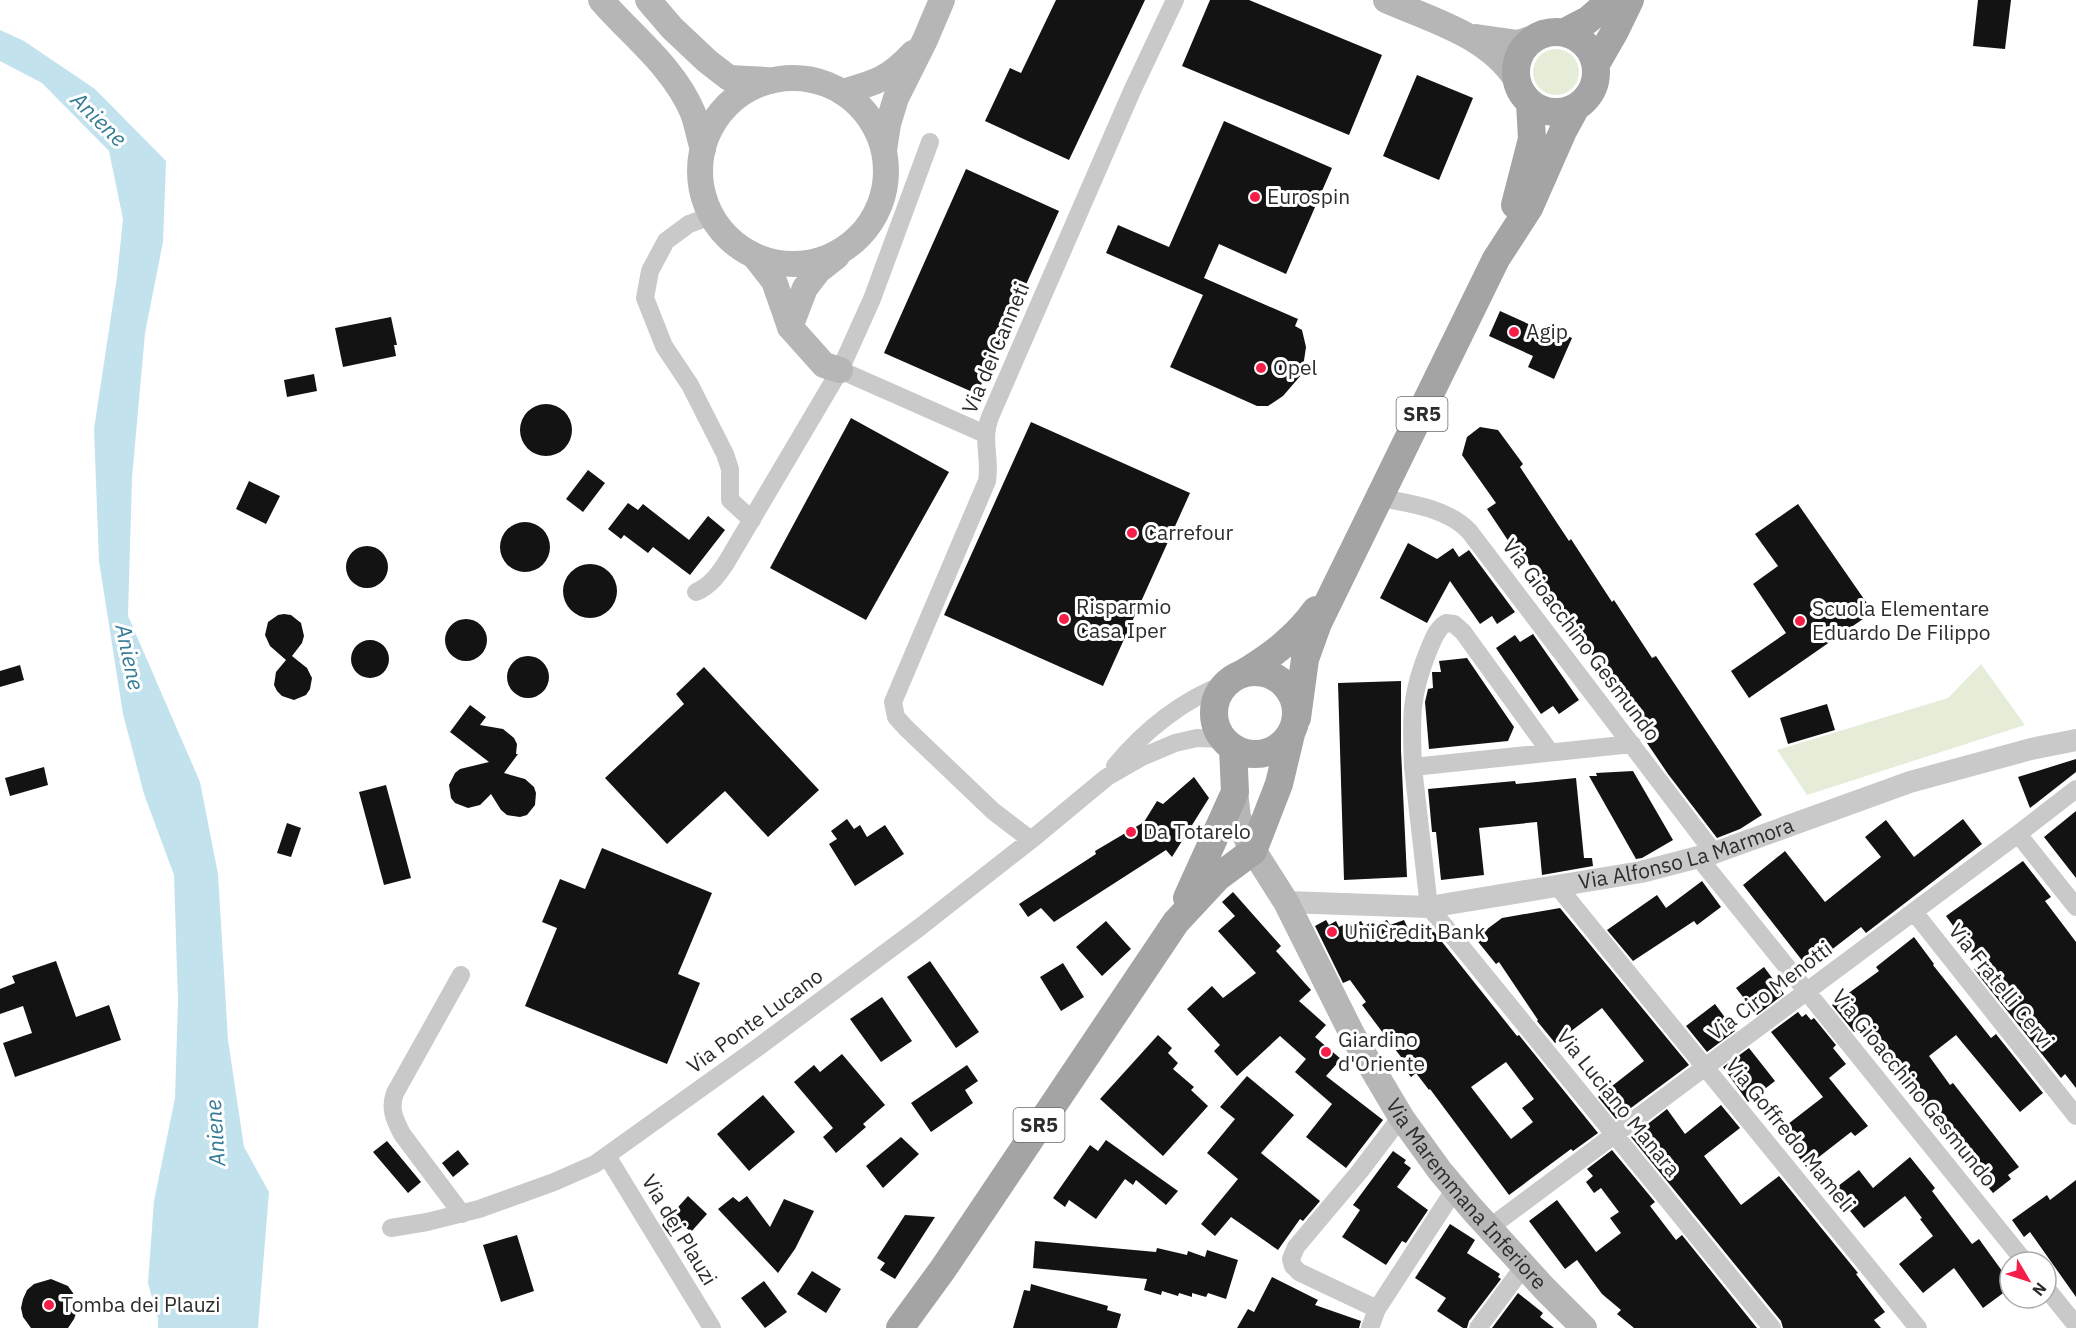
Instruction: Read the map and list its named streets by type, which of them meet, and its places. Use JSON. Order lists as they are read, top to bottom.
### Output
{
  "streets": {
    "main road": ["SR5", "Via Maremmana Inferiore"],
    "street": [
      "Via dei Canneti",
      "Via Gioacchino Gesmundo",
      "Via Alfonso La Marmora",
      "Via Fratelli Cervi",
      "Via Ciro Menotti",
      "Via Ponte Lucano",
      "Via Luciano Manara",
      "Via Goffredo Mameli",
      "Via dei Plauzi"
    ]
  },
  "crossings": [
    ["Via dei Canneti", "Via Ponte Lucano"],
    ["SR5", "Via Gioacchino Gesmundo"],
    ["Via Gioacchino Gesmundo", "Via Alfonso La Marmora"],
    ["Via Gioacchino Gesmundo", "Via Ciro Menotti"],
    ["Via Alfonso La Marmora", "Via Luciano Manara"],
    ["Via Alfonso La Marmora", "Via Goffredo Mameli"],
    ["Via Alfonso La Marmora", "Via Maremmana Inferiore"],
    ["Via Fratelli Cervi", "Via Ciro Menotti"],
    ["Via Ciro Menotti", "Via Luciano Manara"],
    ["Via Ciro Menotti", "Via Goffredo Mameli"],
    ["Via Ciro Menotti", "Via Maremmana Inferiore"],
    ["Via Ponte Lucano", "Via dei Plauzi"]
  ],
  "water": ["Aniene"],
  "places": [
    "Eurospin",
    "Agip",
    "Opel",
    "Carrefour",
    "Risparmio Casa Iper",
    "Scuola Elementare Eduardo De Filippo",
    "Da Totarelo",
    "UniCredit Bank",
    "Giardino d'Oriente",
    "Tomba dei Plauzi"
  ],
  "north": "bottom right"
}
